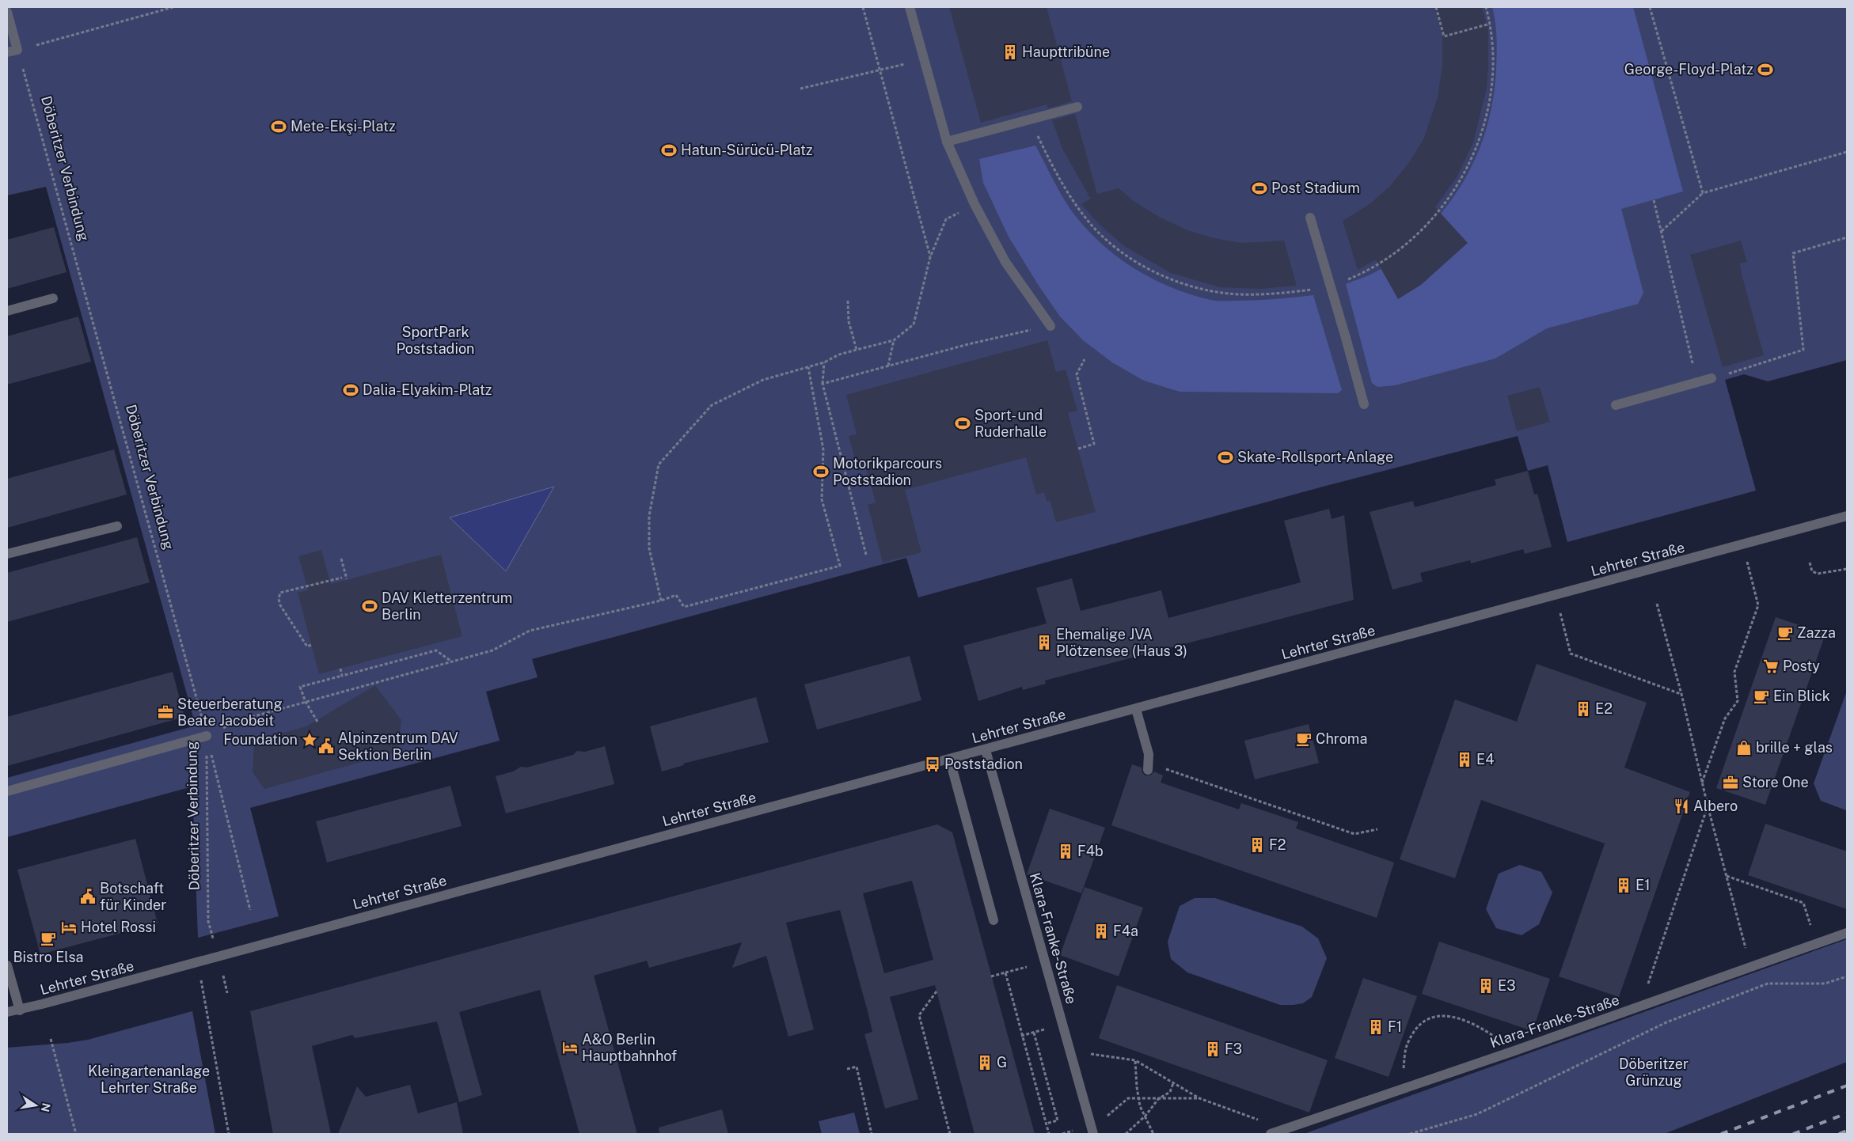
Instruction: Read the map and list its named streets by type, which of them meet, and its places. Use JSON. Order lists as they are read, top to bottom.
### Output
{
  "streets": {
    "street": ["Lehrter Straße", "Klara-Franke-Straße"],
    "path": ["Döberitzer Verbindung"]
  },
  "crossings": [
    ["Döberitzer Verbindung", "Lehrter Straße"],
    ["Lehrter Straße", "Klara-Franke-Straße"]
  ],
  "parks": ["SportPark Poststadion", "Döberitzer Grünzug", "Kleingartenanlage Lehrter Straße"],
  "places": {
    "building": [
      "Haupttribüne",
      "Ehemalige JVA Plötzensee (Haus 3)",
      "E2",
      "E4",
      "F2",
      "F4b",
      "E1",
      "F4a",
      "E3",
      "F1",
      "F3",
      "G"
    ],
    "sports": [
      "George-Floyd-Platz",
      "Mete-Ekşi-Platz",
      "Hatun-Sürücü-Platz",
      "Post Stadium",
      "Dalia-Elyakim-Platz",
      "Sport- und Ruderhalle",
      "Skate-Rollsport-Anlage",
      "Motorikparcours Poststadion",
      "DAV Kletterzentrum Berlin"
    ],
    "cafe": [
      "Zazza",
      "Ein Blick",
      "Chroma",
      "Bistro Elsa"
    ],
    "supermarket": ["Posty"],
    "office": ["Steuerberatung Beate Jacobeit", "Store One"],
    "place": ["Foundation"],
    "public building": ["Alpinzentrum DAV Sektion Berlin", "Botschaft für Kinder"],
    "shop": ["brille + glas"],
    "bus stop": ["Poststadion"],
    "restaurant": ["Albero"],
    "hotel": ["Hotel Rossi", "A&O Berlin Hauptbahnhof"]
  },
  "north": "right"
}
